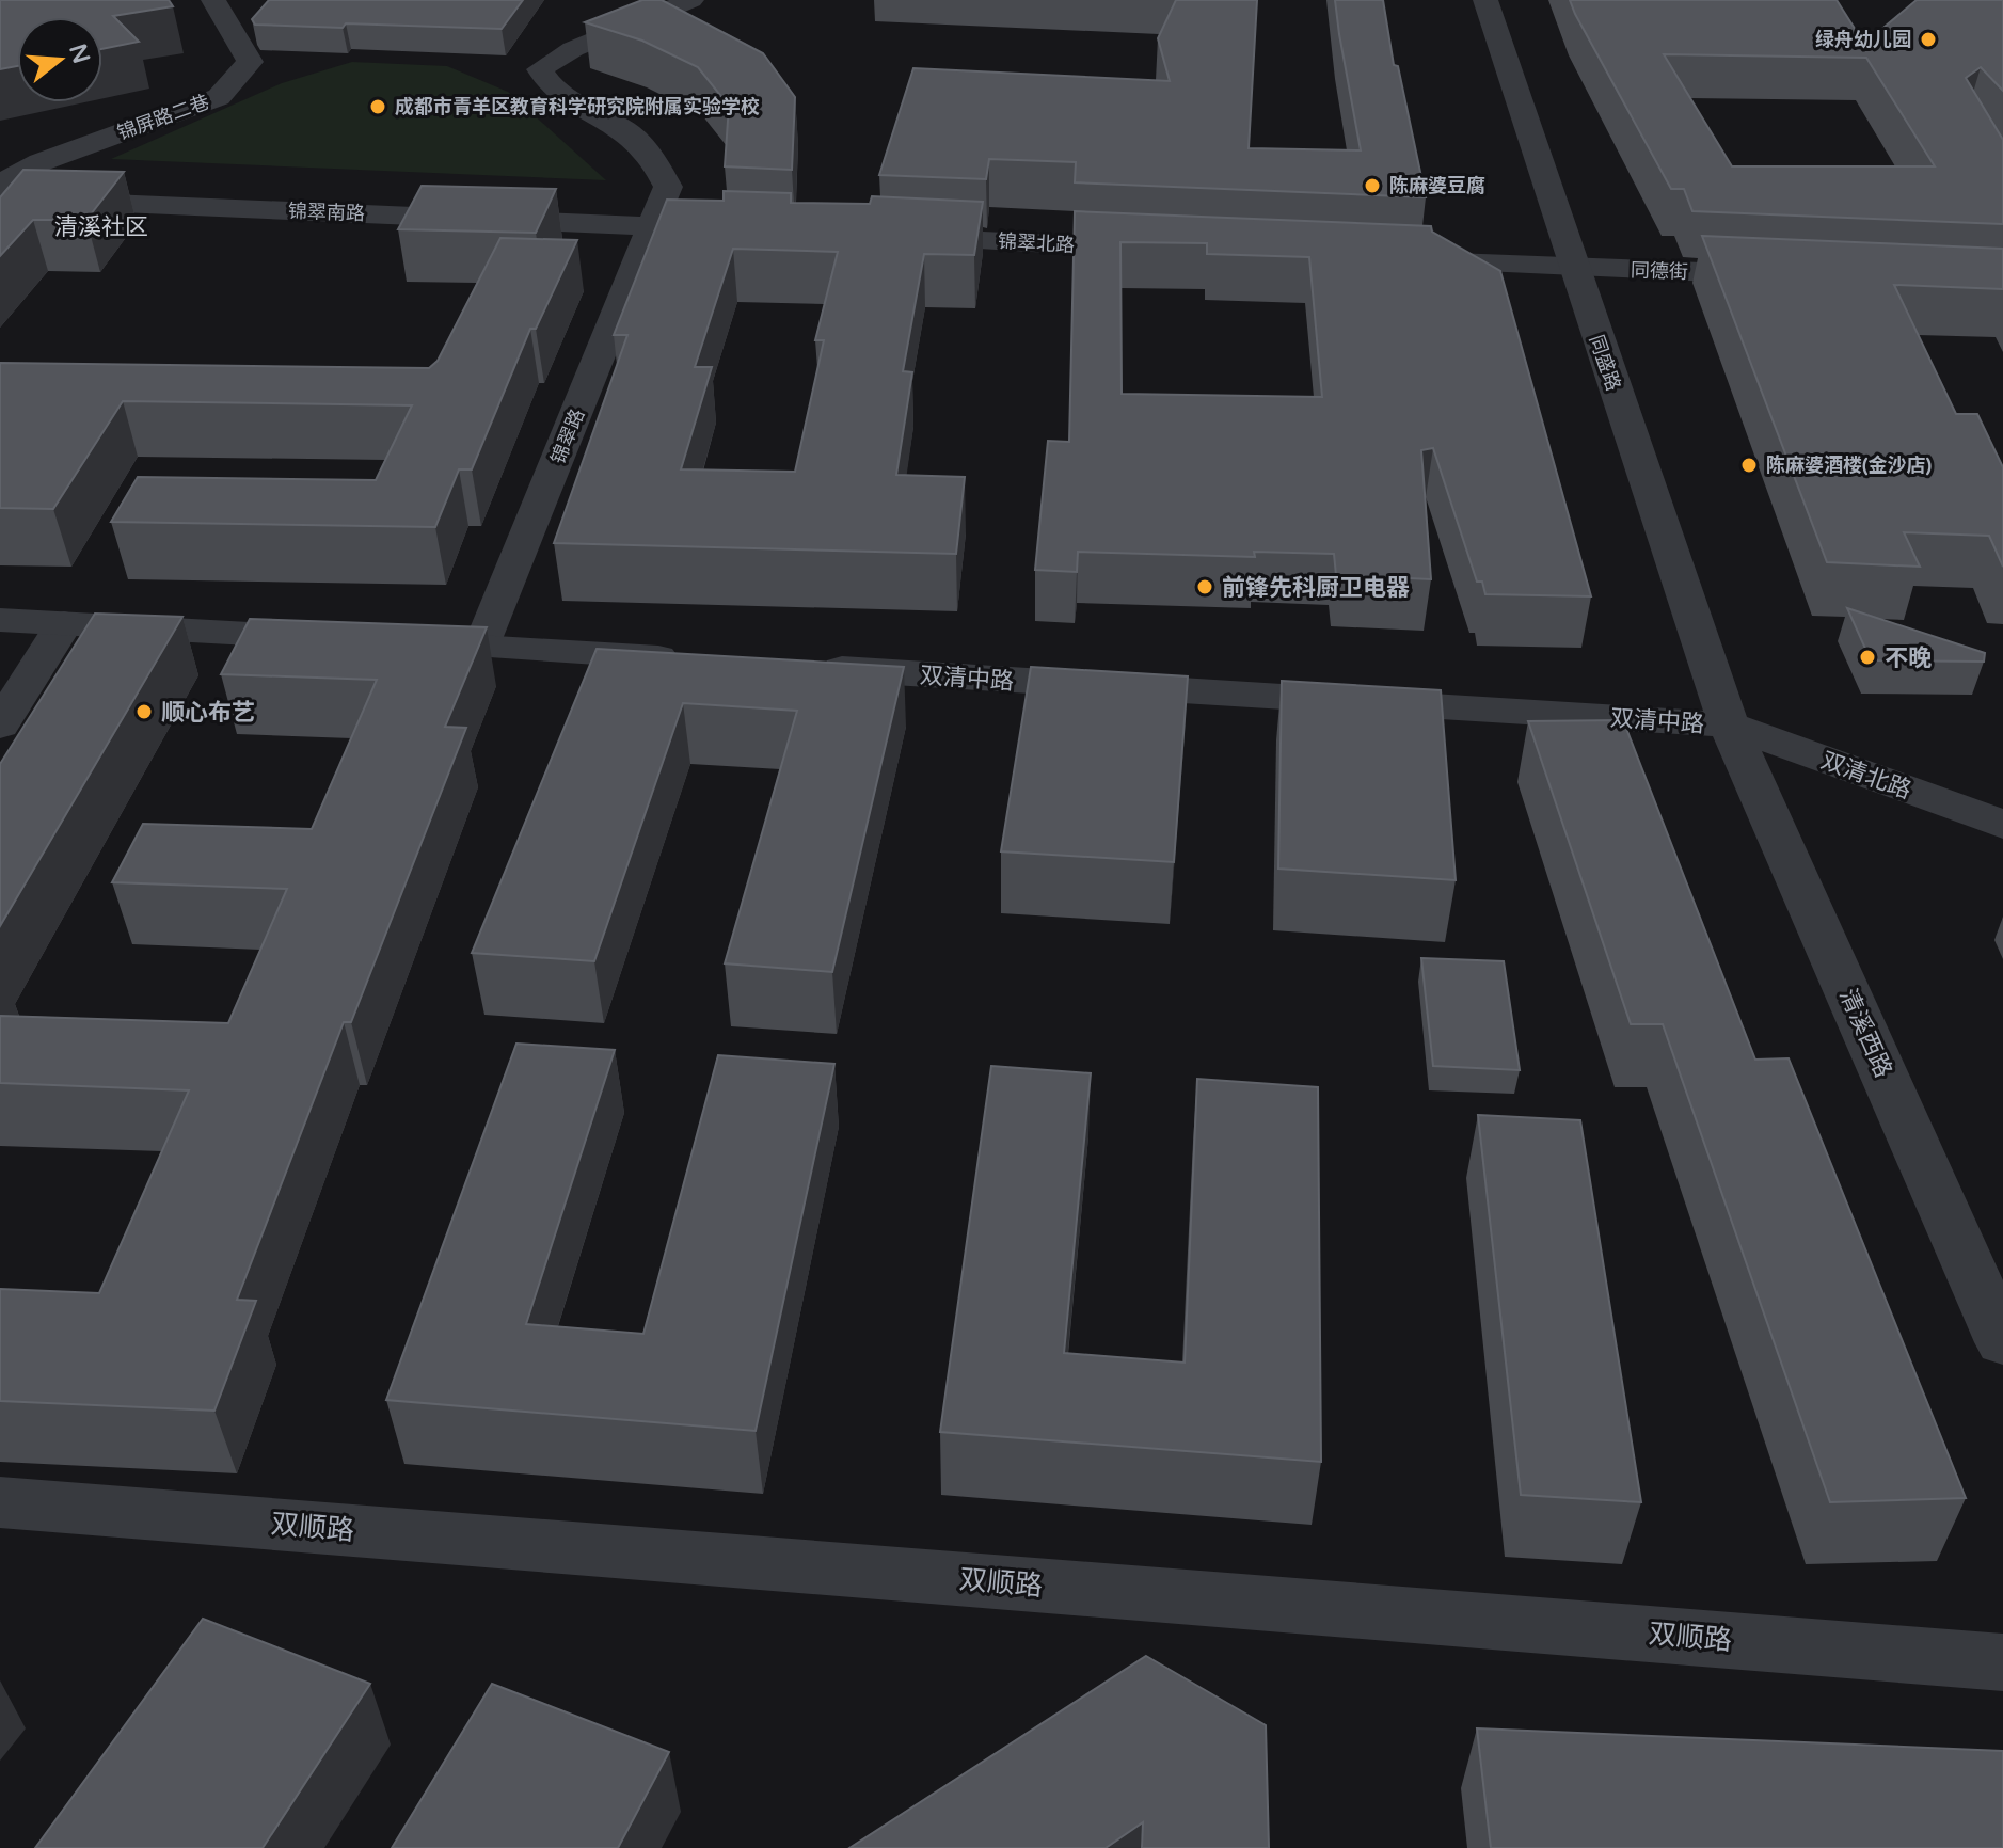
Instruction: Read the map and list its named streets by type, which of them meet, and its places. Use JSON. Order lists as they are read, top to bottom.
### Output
{
  "streets": {
    "street": [
      "锦屏路二巷",
      "锦翠南路",
      "锦翠北路",
      "同德街",
      "同盛路",
      "锦翠路",
      "双清中路",
      "双清北路",
      "清溪西路",
      "双顺路"
    ]
  },
  "crossings": [
    ["锦翠南路", "锦翠路"],
    ["同德街", "同盛路"],
    ["同盛路", "双清中路"],
    ["同盛路", "双清北路"],
    ["同盛路", "清溪西路"],
    ["双清中路", "双清北路"],
    ["双清中路", "清溪西路"],
    ["双清北路", "清溪西路"]
  ],
  "districts": ["清溪社区"],
  "places": [
    "绿舟幼儿园",
    "成都市青羊区教育科学研究院附属实验学校",
    "陈麻婆豆腐",
    "陈麻婆酒楼(金沙店)",
    "前锋先科厨卫电器",
    "不晚",
    "顺心布艺"
  ],
  "north": "right"
}
